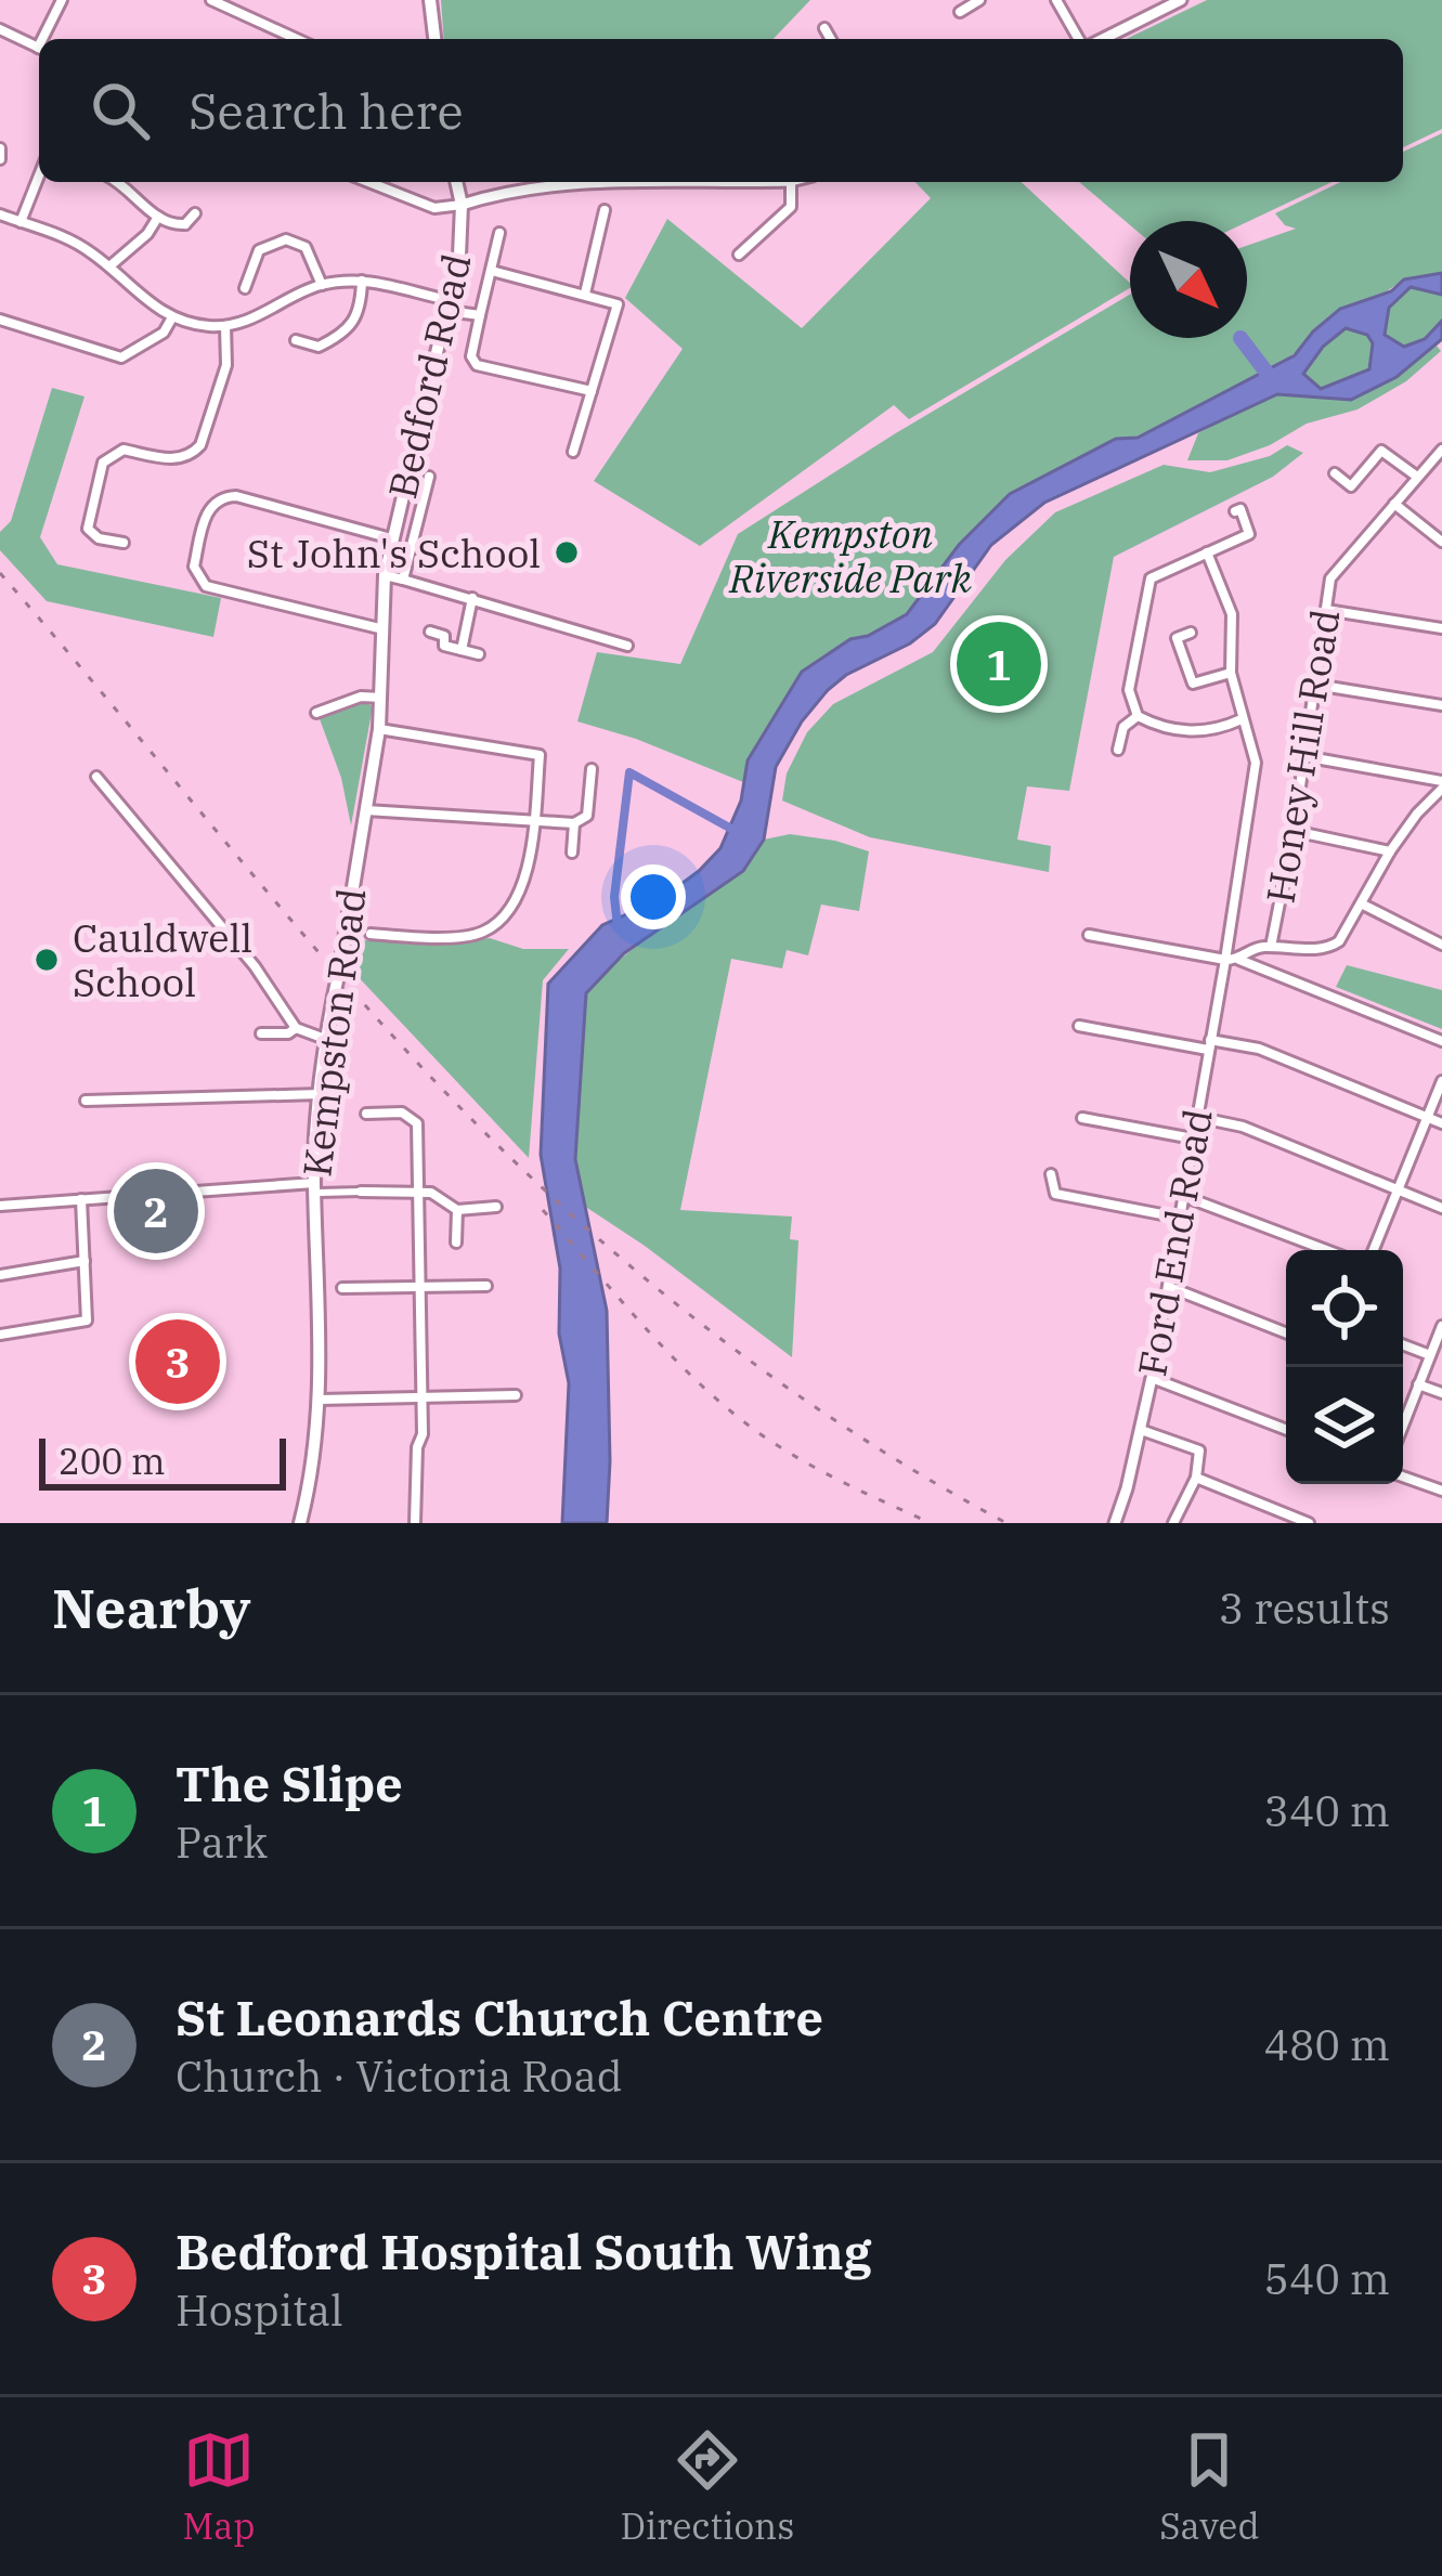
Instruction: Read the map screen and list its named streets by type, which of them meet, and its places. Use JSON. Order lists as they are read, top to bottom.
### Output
{
  "streets": {
    "main road": ["Bedford Road", "Kempston Road"],
    "street": ["Honey Hill Road", "Ford End Road"]
  },
  "crossings": [
    ["Bedford Road", "Kempston Road"]
  ],
  "parks": ["Kempston Riverside Park"],
  "places": ["St John's School", "Cauldwell School"],
  "scale_bar": "200 m",
  "north": "bottom right",
  "page": {
    "search": "Search here",
    "pins": ["1", "2", "3"],
    "scale": "200 m",
    "heading": ["Nearby", "3 results"],
    "list": [
      {
        "mark": "1",
        "name": "The Slipe",
        "note": "Park",
        "value": "340 m"
      },
      {
        "mark": "2",
        "name": "St Leonards Church Centre",
        "note": "Church · Victoria Road",
        "value": "480 m"
      },
      {
        "mark": "3",
        "name": "Bedford Hospital South Wing",
        "note": "Hospital",
        "value": "540 m"
      }
    ],
    "nav": ["Map", "Directions", "Saved"]
  }
}
